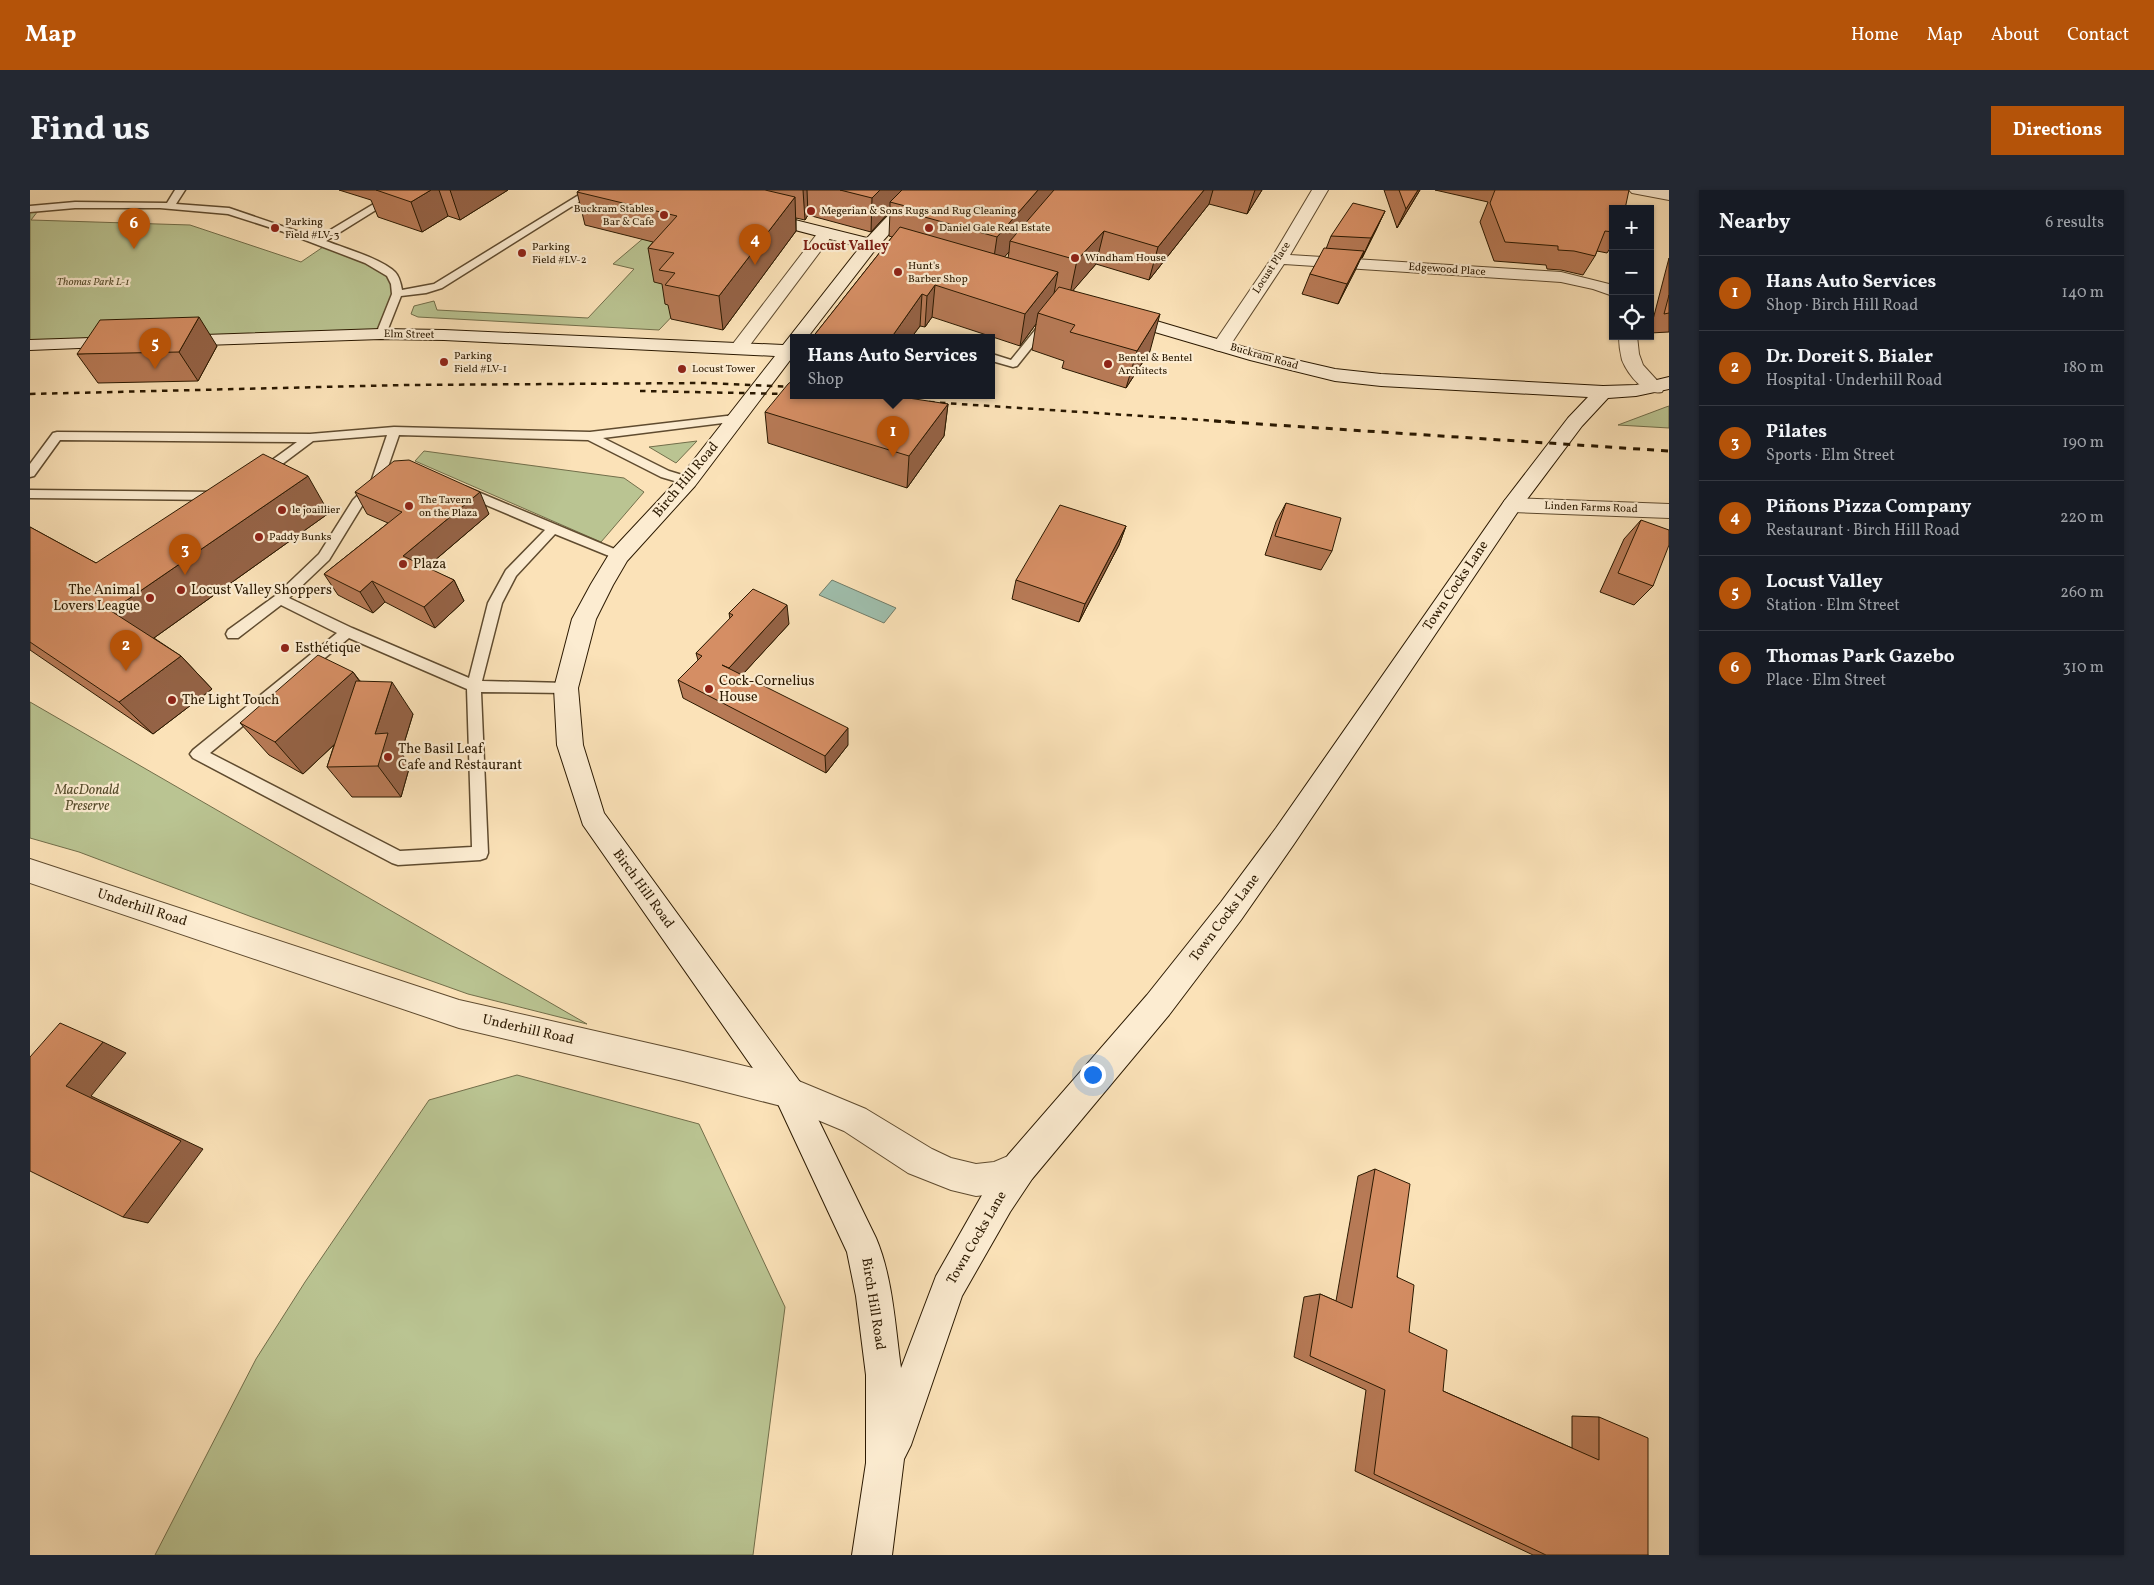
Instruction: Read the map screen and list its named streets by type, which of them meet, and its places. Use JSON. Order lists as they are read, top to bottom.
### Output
{
  "streets": {
    "street": [
      "Locust Place",
      "Edgewood Place",
      "Elm Street",
      "Buckram Road",
      "Birch Hill Road",
      "Linden Farms Road",
      "Town Cocks Lane",
      "Underhill Road"
    ]
  },
  "crossings": [
    ["Locust Place", "Edgewood Place"],
    ["Locust Place", "Buckram Road"],
    ["Buckram Road", "Town Cocks Lane"],
    ["Birch Hill Road", "Town Cocks Lane"],
    ["Birch Hill Road", "Underhill Road"],
    ["Linden Farms Road", "Town Cocks Lane"],
    ["Town Cocks Lane", "Underhill Road"]
  ],
  "districts": ["Locust Valley"],
  "parks": ["Thomas Park L-1", "MacDonald Preserve"],
  "places": [
    "Megerian & Sons Rugs and Rug Cleaning",
    "Buckram Stables Bar & Cafe",
    "Parking Field #LV-3",
    "Daniel Gale Real Estate",
    "Parking Field #LV-2",
    "Windham House",
    "Hunt's Barber Shop",
    "Parking Field #LV-1",
    "Bentel & Bentel Architects",
    "Locust Tower",
    "The Tavern on the Plaza",
    "le joaillier",
    "Paddy Bunks",
    "Plaza",
    "Locust Valley Shoppers",
    "The Animal Lovers League",
    "Esthétique",
    "Cock-Cornelius House",
    "The Light Touch",
    "The Basil Leaf Cafe and Restaurant"
  ],
  "page": {
    "header": "Map",
    "nav": [
      "Home",
      "Map",
      "About",
      "Contact"
    ],
    "title": "Find us",
    "buttons": "Directions",
    "heading": ["Nearby", "6 results"],
    "map_buttons": ["+", "−"],
    "pins": [
      "6",
      "4",
      "5",
      "1",
      "3",
      "2"
    ],
    "list": [
      {
        "mark": "1",
        "name": "Hans Auto Services",
        "note": "Shop · Birch Hill Road",
        "value": "140 m"
      },
      {
        "mark": "2",
        "name": "Dr. Doreit S. Bialer",
        "note": "Hospital · Underhill Road",
        "value": "180 m"
      },
      {
        "mark": "3",
        "name": "Pilates",
        "note": "Sports · Elm Street",
        "value": "190 m"
      },
      {
        "mark": "4",
        "name": "Piñons Pizza Company",
        "note": "Restaurant · Birch Hill Road",
        "value": "220 m"
      },
      {
        "mark": "5",
        "name": "Locust Valley",
        "note": "Station · Elm Street",
        "value": "260 m"
      },
      {
        "mark": "6",
        "name": "Thomas Park Gazebo",
        "note": "Place · Elm Street",
        "value": "310 m"
      }
    ],
    "popup": ["Hans Auto Services", "Shop"]
  }
}
